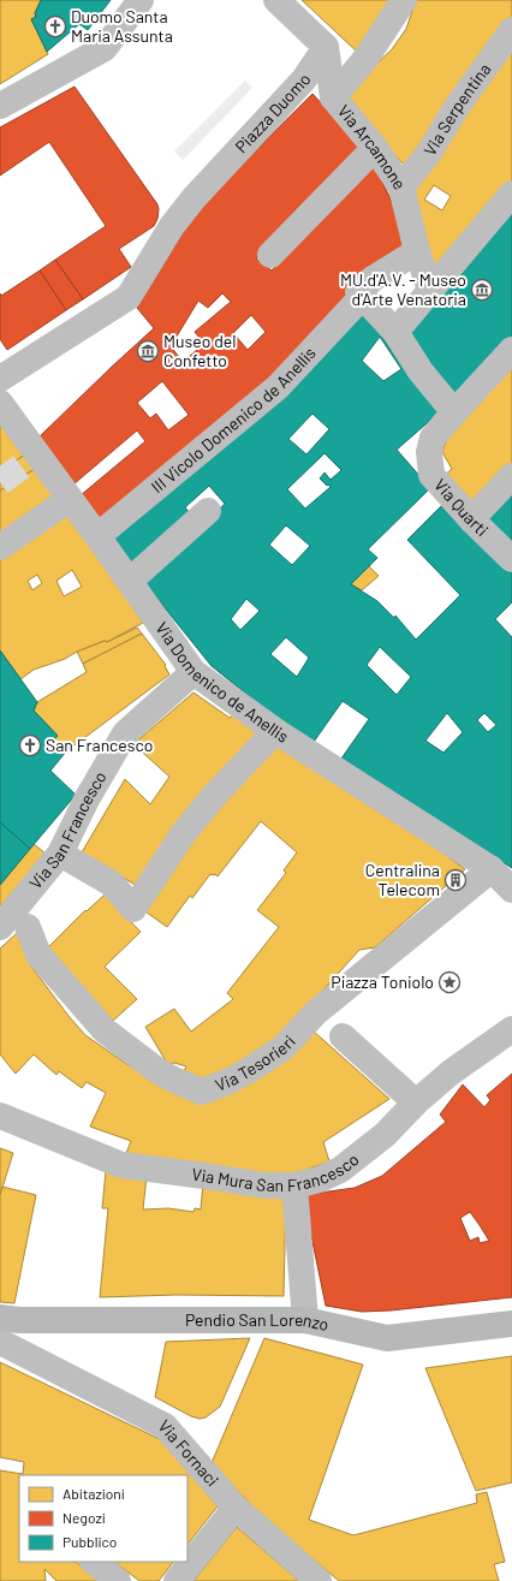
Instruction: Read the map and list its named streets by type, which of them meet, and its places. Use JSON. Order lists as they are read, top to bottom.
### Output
{
  "streets": {
    "street": [
      "Via Serpentina",
      "Piazza Duomo",
      "Via Arcamone",
      "III Vicolo Domenico de Anellis",
      "Via Quarti",
      "Via Domenico de Anellis",
      "Via San Francesco",
      "Via Tesorieri",
      "Via Mura San Francesco",
      "Pendio San Lorenzo",
      "Via Fornaci"
    ]
  },
  "crossings": [
    ["Via Serpentina", "Via Arcamone"],
    ["Piazza Duomo", "Via Arcamone"],
    ["Via Arcamone", "III Vicolo Domenico de Anellis"],
    ["III Vicolo Domenico de Anellis", "Via Domenico de Anellis"],
    ["Via Domenico de Anellis", "Via San Francesco"],
    ["Via Domenico de Anellis", "Via Tesorieri"]
  ],
  "places": {
    "church": ["Duomo Santa Maria Assunta", "San Francesco"],
    "museum": ["MU.d'A.V. - Museo d'Arte Venatoria", "Museo del Confetto"],
    "building": ["Centralina Telecom"],
    "place": ["Piazza Toniolo"]
  },
  "legend": ["Abitazioni", "Negozi", "Pubblico"]
}
